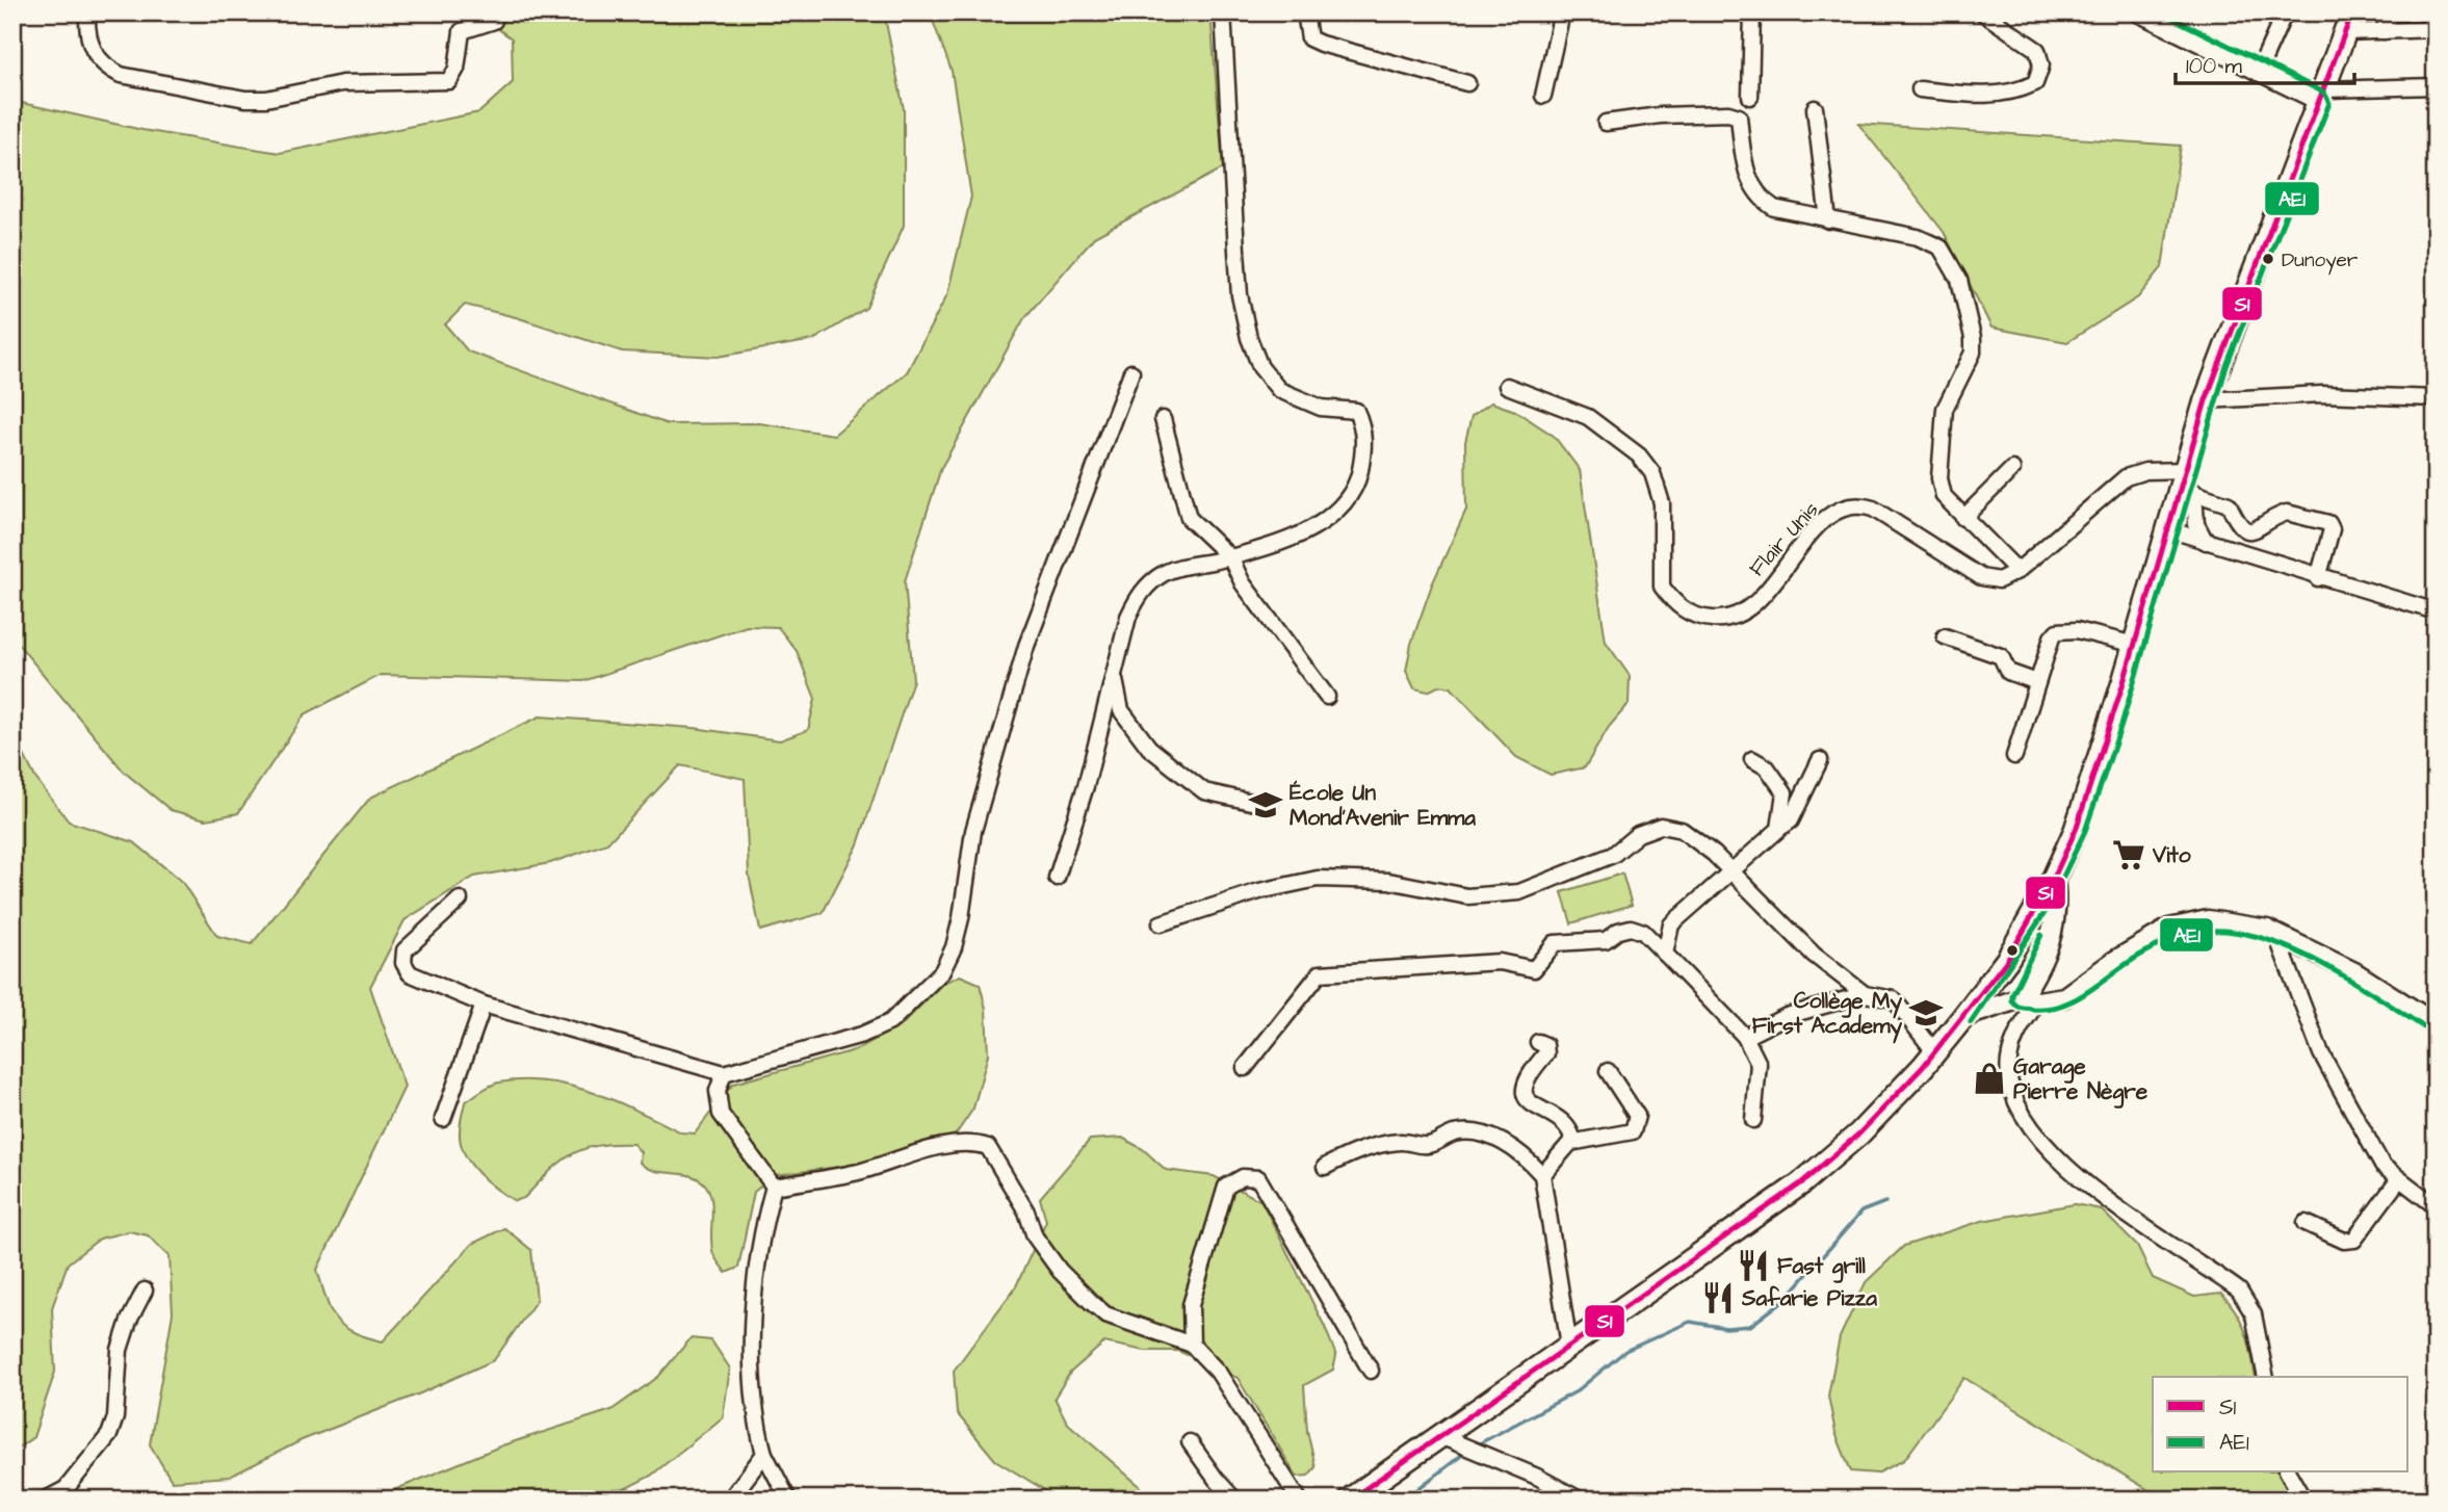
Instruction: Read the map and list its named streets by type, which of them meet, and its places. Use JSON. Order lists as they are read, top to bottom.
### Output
{
  "streets": {
    "street": ["Flair Unis"]
  },
  "places": {
    "other": ["Dunoyer"],
    "school or university": ["École Un Mond'Avenir Emma", "Collège My First Academy"],
    "supermarket": ["Vito"],
    "shop": ["Garage Pierre Nègre"],
    "restaurant": ["Fast grill", "Safarie Pizza"]
  },
  "lines": ["transit line S1", "transit line AE1"],
  "legend": ["S1", "AE1"],
  "scale_bar": "100 m"
}
